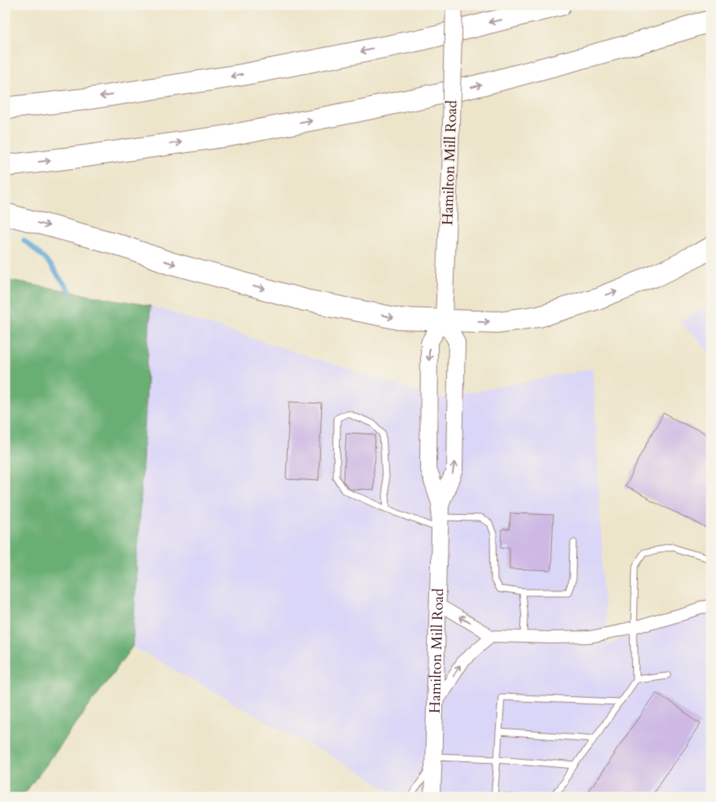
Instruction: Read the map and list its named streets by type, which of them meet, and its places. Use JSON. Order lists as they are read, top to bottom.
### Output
{
  "streets": {
    "main road": ["Hamilton Mill Road"]
  }
}
